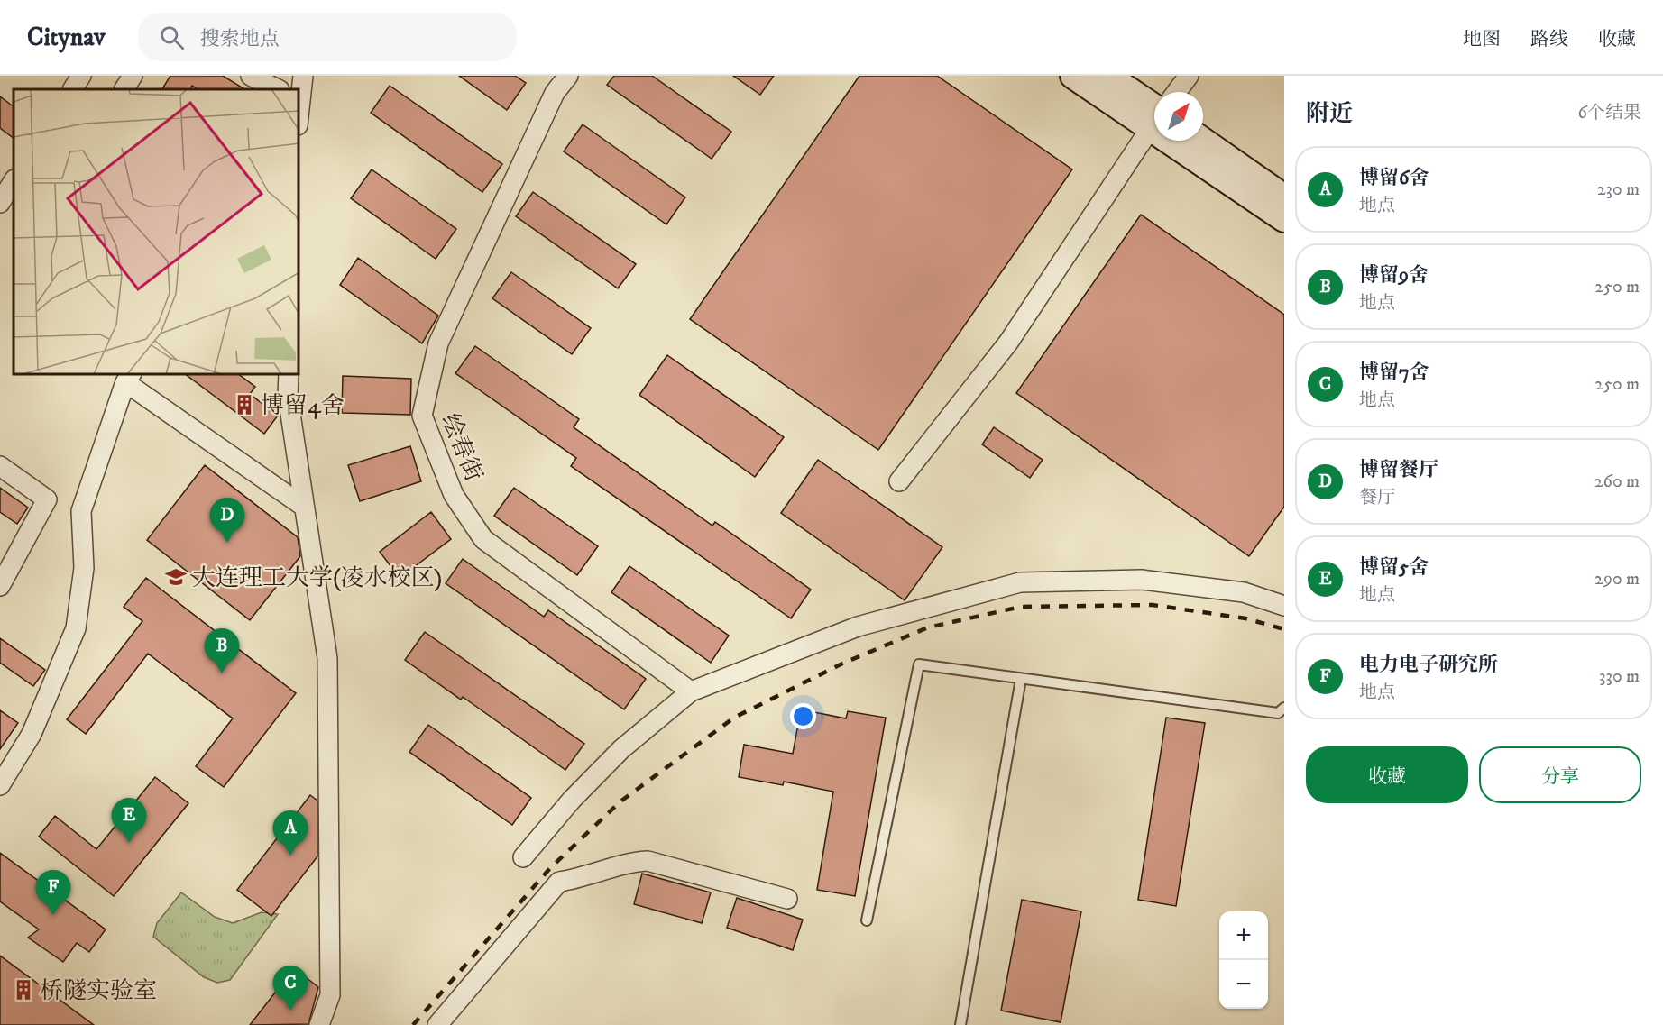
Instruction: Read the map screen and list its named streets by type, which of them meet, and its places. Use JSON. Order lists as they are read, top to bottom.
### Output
{
  "streets": {
    "street": ["绘春街"]
  },
  "places": {
    "building": ["博留4舍", "桥隧实验室"],
    "school or university": ["大连理工大学(凌水校区)"]
  },
  "north": "top right",
  "page": {
    "header": "Citynav",
    "search": "搜索地点",
    "nav": ["地图", "路线", "收藏"],
    "heading": ["附近", "6个结果"],
    "list": [
      {
        "mark": "A",
        "name": "博留6舍",
        "note": "地点",
        "value": "230 m"
      },
      {
        "mark": "B",
        "name": "博留9舍",
        "note": "地点",
        "value": "250 m"
      },
      {
        "mark": "C",
        "name": "博留7舍",
        "note": "地点",
        "value": "250 m"
      },
      {
        "mark": "D",
        "name": "博留餐厅",
        "note": "餐厅",
        "value": "260 m"
      },
      {
        "mark": "E",
        "name": "博留5舍",
        "note": "地点",
        "value": "290 m"
      },
      {
        "mark": "F",
        "name": "电力电子研究所",
        "note": "地点",
        "value": "330 m"
      }
    ],
    "pins": [
      "D",
      "B",
      "E",
      "A",
      "F",
      "C"
    ],
    "buttons": ["收藏", "分享"],
    "map_buttons": ["+", "−"]
  }
}
